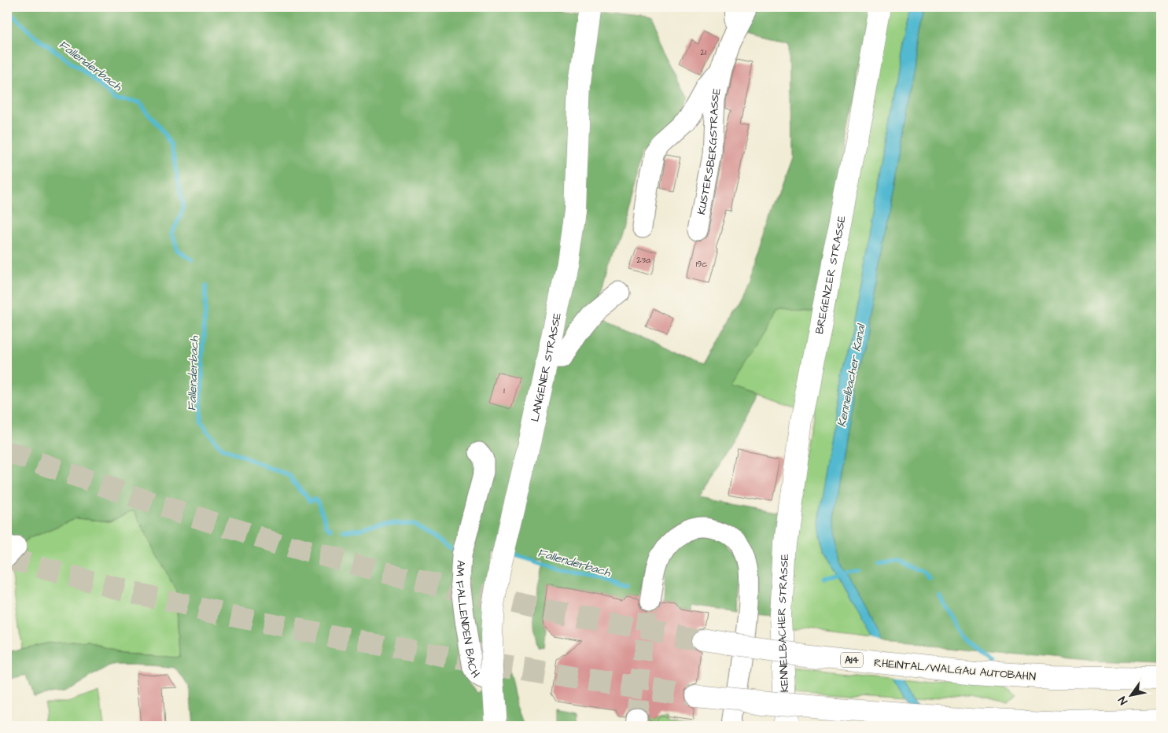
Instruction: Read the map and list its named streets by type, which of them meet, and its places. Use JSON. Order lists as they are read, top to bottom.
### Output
{
  "streets": {
    "main road": [
      "BREGENZER STRASSE",
      "LANGENER STRASSE",
      "KENNELBACHER STRASSE",
      "A14",
      "RHEINTAL/WALGAU AUTOBAHN"
    ],
    "street": ["KUSTERSBERGSTRASSE", "AM FALLENDEN BACH"]
  },
  "crossings": [
    ["BREGENZER STRASSE", "KENNELBACHER STRASSE"],
    ["LANGENER STRASSE", "AM FALLENDEN BACH"]
  ],
  "water": ["Fallenderbach", "Kennelbacher Kanal"],
  "house_numbers": [
    "21",
    "23a",
    "19c",
    "1"
  ],
  "north": "bottom left"
}
